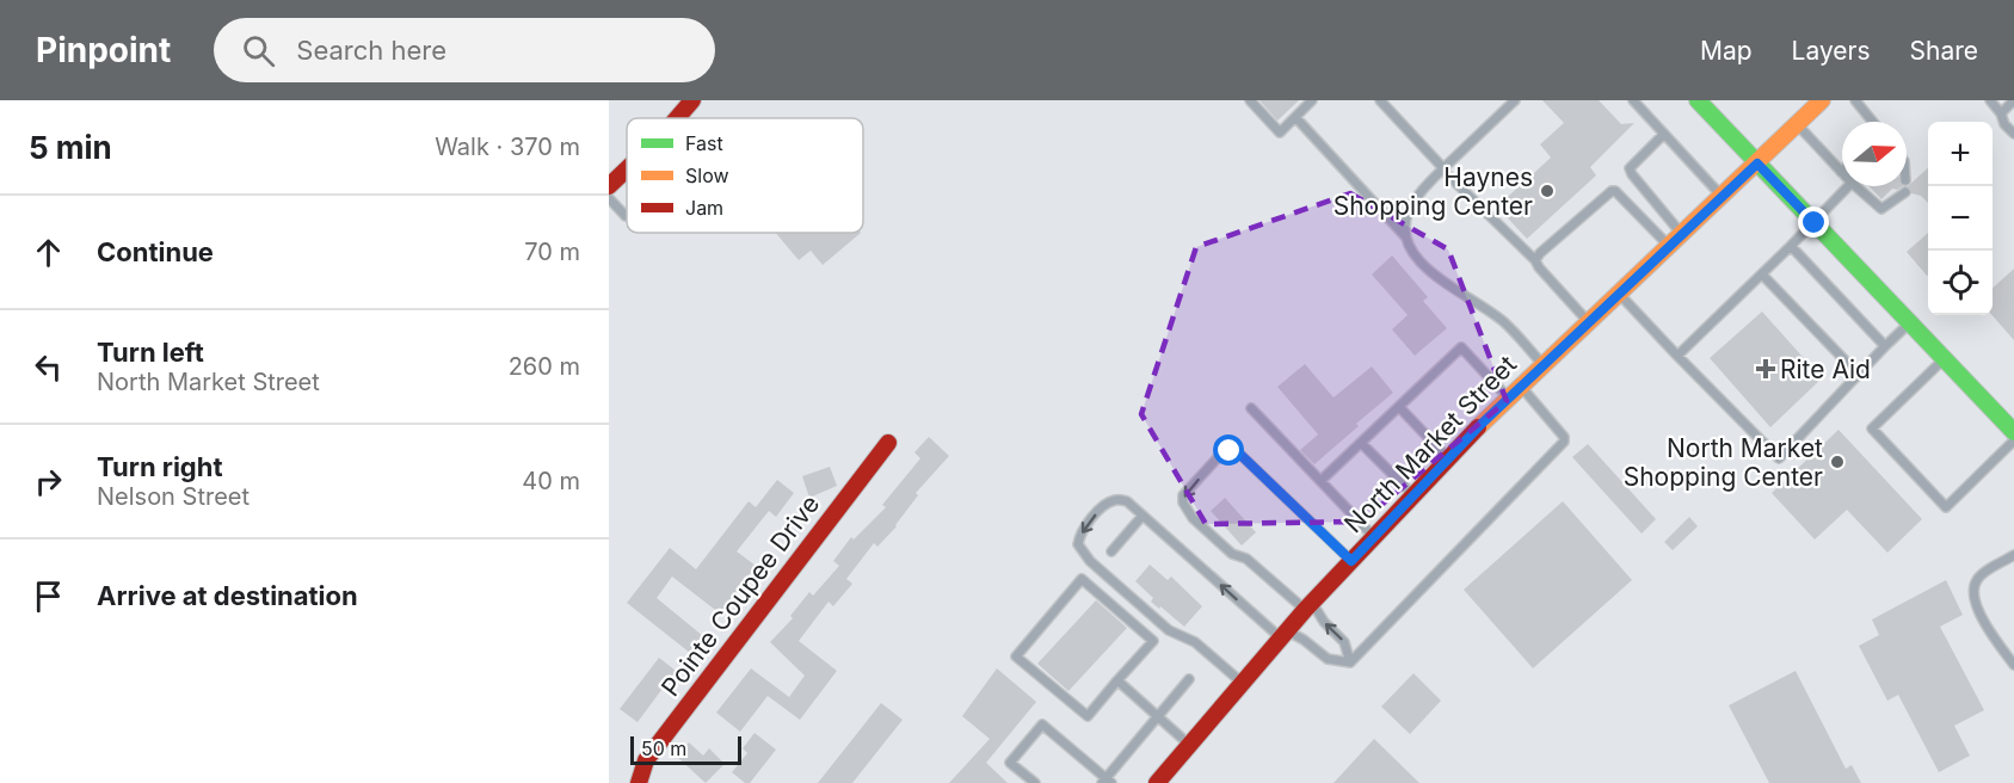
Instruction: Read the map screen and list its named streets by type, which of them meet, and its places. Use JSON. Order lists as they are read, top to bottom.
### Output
{
  "streets": {
    "street": ["North Market Street", "Pointe Coupee Drive"]
  },
  "places": {
    "other": ["Haynes Shopping Center", "North Market Shopping Center"],
    "health": ["Rite Aid"]
  },
  "legend": ["Fast", "Slow", "Jam"],
  "scale_bar": "50 m",
  "north": "right",
  "page": {
    "header": "Pinpoint",
    "search": "Search here",
    "nav": ["Map", "Layers", "Share"],
    "heading": ["5 min", "Walk · 370 m"],
    "map_buttons": ["+", "−"],
    "list": [
      ["Continue", "70 m"],
      ["Turn left", "North Market Street", "260 m"],
      ["Turn right", "Nelson Street", "40 m"],
      "Arrive at destination"
    ],
    "scale": "50 m"
  }
}
